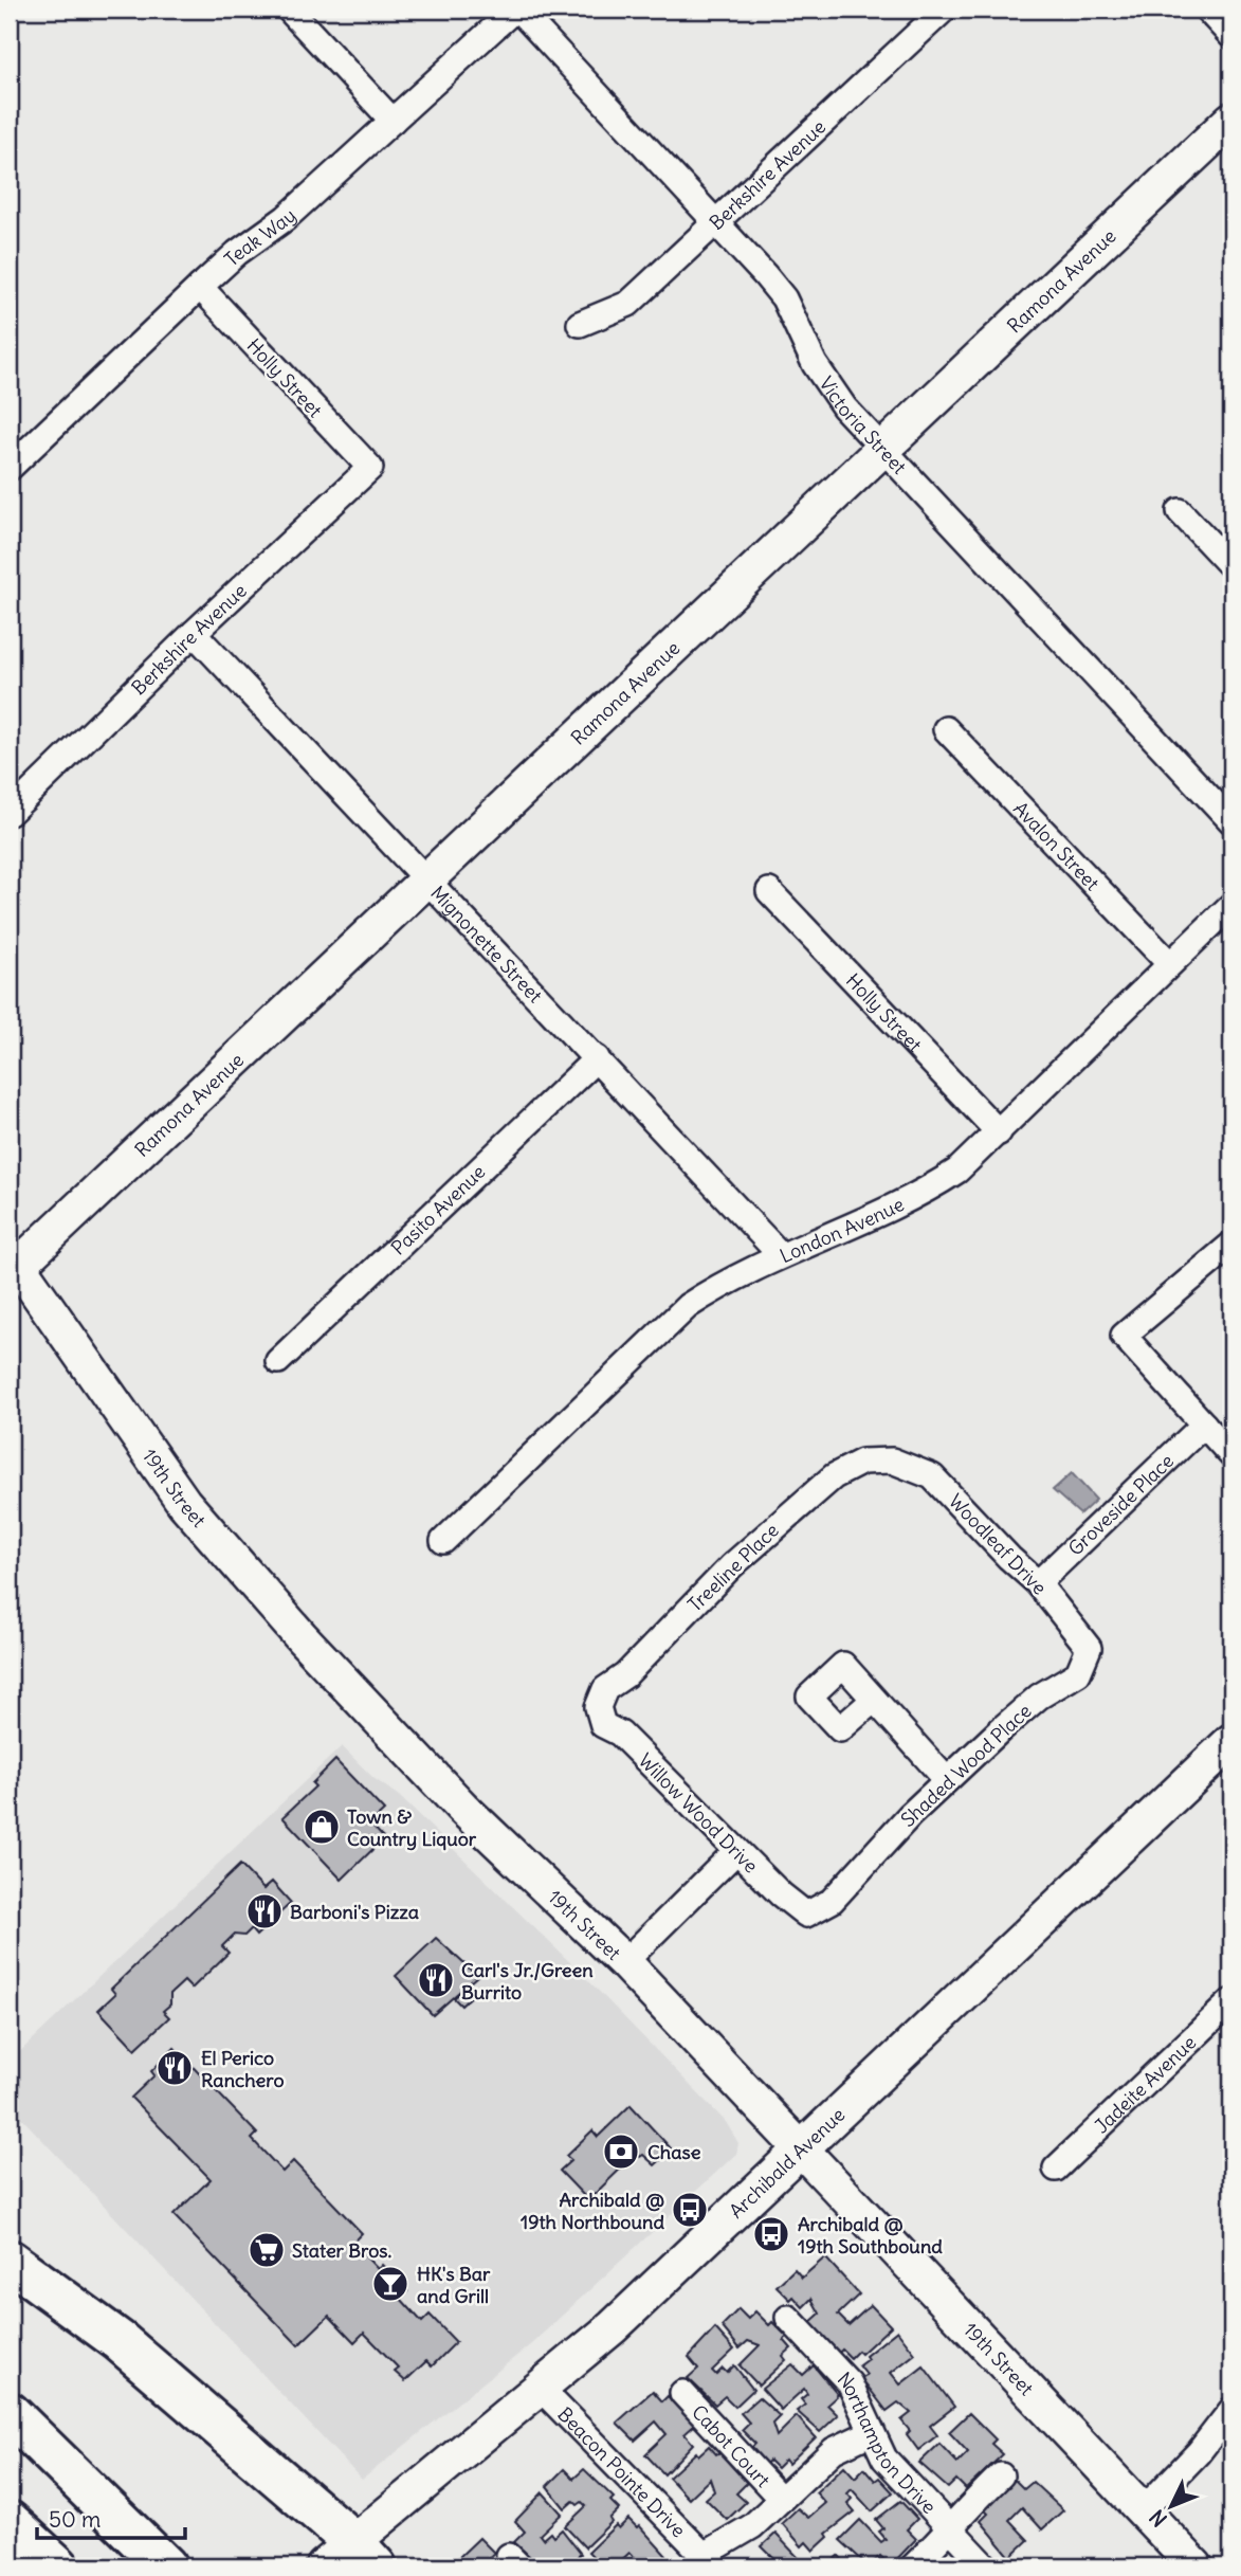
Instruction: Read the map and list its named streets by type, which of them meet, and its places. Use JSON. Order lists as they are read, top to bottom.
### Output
{
  "streets": {
    "main road": ["Ramona Avenue", "19th Street", "Archibald Avenue"],
    "street": [
      "Berkshire Avenue",
      "Teak Way",
      "Holly Street",
      "Victoria Street",
      "Avalon Street",
      "Mignonette Street",
      "Pasito Avenue",
      "London Avenue",
      "Groveside Place",
      "Woodleaf Drive",
      "Treeline Place",
      "Shaded Wood Place",
      "Willow Wood Drive",
      "Jadeite Avenue",
      "Northampton Drive",
      "Cabot Court",
      "Beacon Pointe Drive"
    ]
  },
  "crossings": [
    ["Berkshire Avenue", "Holly Street"],
    ["Berkshire Avenue", "Victoria Street"],
    ["Berkshire Avenue", "Mignonette Street"],
    ["Teak Way", "Holly Street"],
    ["Teak Way", "Victoria Street"],
    ["Ramona Avenue", "Victoria Street"],
    ["Ramona Avenue", "Mignonette Street"],
    ["Ramona Avenue", "19th Street"],
    ["Holly Street", "London Avenue"],
    ["Avalon Street", "London Avenue"],
    ["Mignonette Street", "Pasito Avenue"],
    ["Mignonette Street", "London Avenue"],
    ["19th Street", "Archibald Avenue"],
    ["Groveside Place", "Woodleaf Drive"],
    ["Woodleaf Drive", "Treeline Place"],
    ["Woodleaf Drive", "Shaded Wood Place"],
    ["Treeline Place", "Willow Wood Drive"],
    ["Shaded Wood Place", "Willow Wood Drive"],
    ["Archibald Avenue", "Beacon Pointe Drive"]
  ],
  "places": {
    "shop": ["Town & Country Liquor"],
    "restaurant": ["Barboni's Pizza", "Carl's Jr./Green Burrito", "El Perico Ranchero"],
    "bank": ["Chase"],
    "bus stop": ["Archibald @ 19th Northbound", "Archibald @ 19th Southbound"],
    "supermarket": ["Stater Bros."],
    "bar": ["HK's Bar and Grill"]
  },
  "scale_bar": "50 m",
  "north": "bottom left"
}
